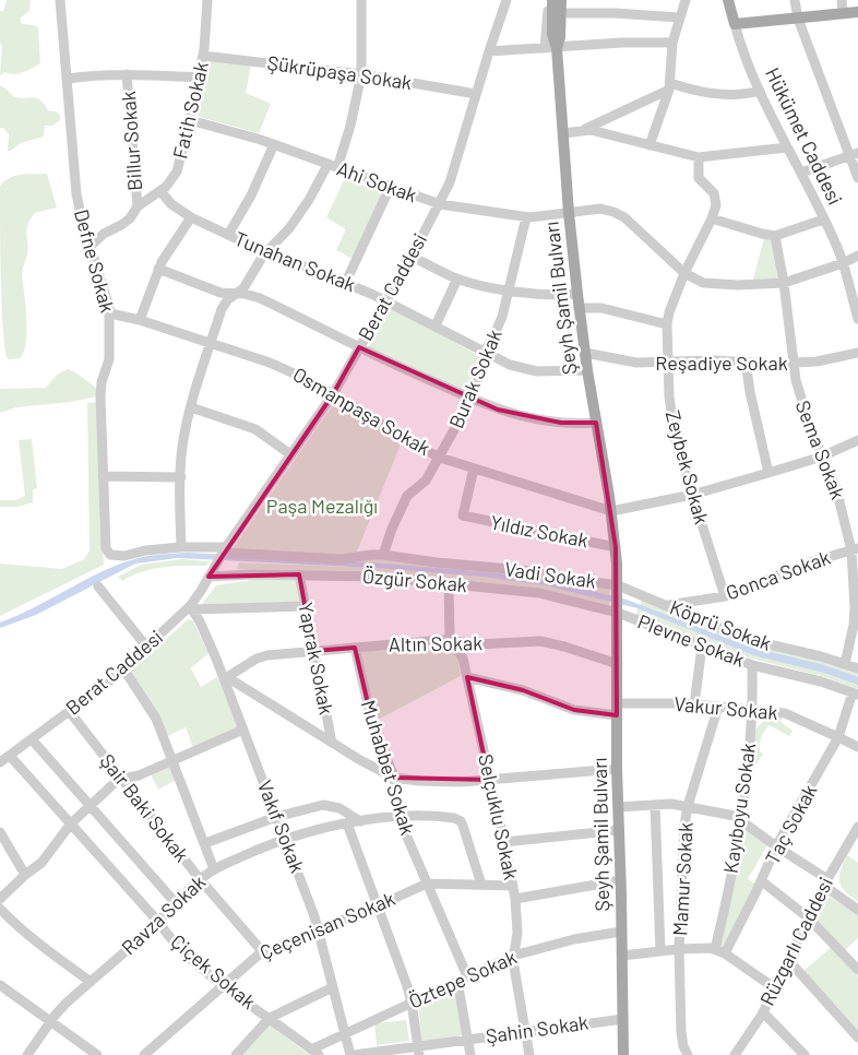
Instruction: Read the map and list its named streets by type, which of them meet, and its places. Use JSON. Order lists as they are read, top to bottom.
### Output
{
  "streets": {
    "main road": ["Hükümet Caddesi", "Şeyh Şamil Bulvarı"],
    "street": [
      "Şükrüpaşa Sokak",
      "Fatih Sokak",
      "Billur Sokak",
      "Ahi Sokak",
      "Defne Sokak",
      "Tunahan Sokak",
      "Berat Caddesi",
      "Reşadiye Sokak",
      "Burak Sokak",
      "Osmanpaşa Sokak",
      "Sema Sokak",
      "Zeybek Sokak",
      "Yıldız Sokak",
      "Vadi Sokak",
      "Gonca Sokak",
      "Özgür Sokak",
      "Köprü Sokak",
      "Plevne Sokak",
      "Altın Sokak",
      "Yaprak Sokak",
      "Vakur Sokak",
      "Muhabbet Sokak",
      "Şair Baki Sokak",
      "Kayıboyu Sokak",
      "Selçuklu Sokak",
      "Taç Sokak",
      "Vakıf Sokak",
      "Mamur Sokak",
      "Ravza Sokak",
      "Çeçenisan Sokak",
      "Rüzgarlı Caddesi",
      "Çiçek Sokak",
      "Öztepe Sokak",
      "Şahin Sokak"
    ]
  },
  "crossings": [
    ["Şükrüpaşa Sokak", "Fatih Sokak"],
    ["Şükrüpaşa Sokak", "Berat Caddesi"],
    ["Fatih Sokak", "Billur Sokak"],
    ["Fatih Sokak", "Ahi Sokak"],
    ["Fatih Sokak", "Defne Sokak"],
    ["Fatih Sokak", "Tunahan Sokak"],
    ["Hükümet Caddesi", "Ahi Sokak"],
    ["Ahi Sokak", "Berat Caddesi"],
    ["Ahi Sokak", "Şeyh Şamil Bulvarı"],
    ["Ahi Sokak", "Burak Sokak"],
    ["Ahi Sokak", "Sema Sokak"],
    ["Ahi Sokak", "Zeybek Sokak"],
    ["Defne Sokak", "Osmanpaşa Sokak"],
    ["Defne Sokak", "Vadi Sokak"],
    ["Tunahan Sokak", "Berat Caddesi"],
    ["Tunahan Sokak", "Şeyh Şamil Bulvarı"],
    ["Tunahan Sokak", "Burak Sokak"],
    ["Berat Caddesi", "Osmanpaşa Sokak"],
    ["Berat Caddesi", "Vadi Sokak"],
    ["Berat Caddesi", "Özgür Sokak"],
    ["Berat Caddesi", "Şair Baki Sokak"],
    ["Berat Caddesi", "Vakıf Sokak"],
    ["Berat Caddesi", "Çiçek Sokak"],
    ["Şeyh Şamil Bulvarı", "Reşadiye Sokak"],
    ["Şeyh Şamil Bulvarı", "Osmanpaşa Sokak"],
    ["Şeyh Şamil Bulvarı", "Yıldız Sokak"],
    ["Şeyh Şamil Bulvarı", "Vadi Sokak"],
    ["Şeyh Şamil Bulvarı", "Özgür Sokak"],
    ["Şeyh Şamil Bulvarı", "Köprü Sokak"],
    ["Şeyh Şamil Bulvarı", "Plevne Sokak"],
    ["Şeyh Şamil Bulvarı", "Altın Sokak"],
    ["Şeyh Şamil Bulvarı", "Vakur Sokak"],
    ["Şeyh Şamil Bulvarı", "Öztepe Sokak"],
    ["Şeyh Şamil Bulvarı", "Şahin Sokak"],
    ["Reşadiye Sokak", "Sema Sokak"],
    ["Reşadiye Sokak", "Zeybek Sokak"],
    ["Burak Sokak", "Osmanpaşa Sokak"],
    ["Burak Sokak", "Vadi Sokak"],
    ["Osmanpaşa Sokak", "Yıldız Sokak"],
    ["Sema Sokak", "Gonca Sokak"],
    ["Sema Sokak", "Köprü Sokak"],
    ["Zeybek Sokak", "Gonca Sokak"],
    ["Vadi Sokak", "Köprü Sokak"],
    ["Gonca Sokak", "Köprü Sokak"],
    ["Özgür Sokak", "Plevne Sokak"],
    ["Özgür Sokak", "Yaprak Sokak"],
    ["Özgür Sokak", "Selçuklu Sokak"],
    ["Plevne Sokak", "Kayıboyu Sokak"],
    ["Plevne Sokak", "Taç Sokak"],
    ["Altın Sokak", "Yaprak Sokak"],
    ["Altın Sokak", "Muhabbet Sokak"],
    ["Altın Sokak", "Selçuklu Sokak"],
    ["Altın Sokak", "Vakıf Sokak"],
    ["Vakur Sokak", "Kayıboyu Sokak"],
    ["Vakur Sokak", "Taç Sokak"],
    ["Vakur Sokak", "Mamur Sokak"],
    ["Muhabbet Sokak", "Ravza Sokak"],
    ["Muhabbet Sokak", "Çeçenisan Sokak"],
    ["Muhabbet Sokak", "Öztepe Sokak"],
    ["Şair Baki Sokak", "Ravza Sokak"],
    ["Şair Baki Sokak", "Çeçenisan Sokak"],
    ["Selçuklu Sokak", "Çeçenisan Sokak"],
    ["Selçuklu Sokak", "Öztepe Sokak"],
    ["Selçuklu Sokak", "Şahin Sokak"],
    ["Vakıf Sokak", "Ravza Sokak"],
    ["Vakıf Sokak", "Çeçenisan Sokak"],
    ["Vakıf Sokak", "Öztepe Sokak"],
    ["Vakıf Sokak", "Şahin Sokak"],
    ["Ravza Sokak", "Çeçenisan Sokak"],
    ["Ravza Sokak", "Çiçek Sokak"],
    ["Çeçenisan Sokak", "Çiçek Sokak"],
    ["Çiçek Sokak", "Öztepe Sokak"]
  ],
  "parks": ["Paşa Mezalığı"]
}
